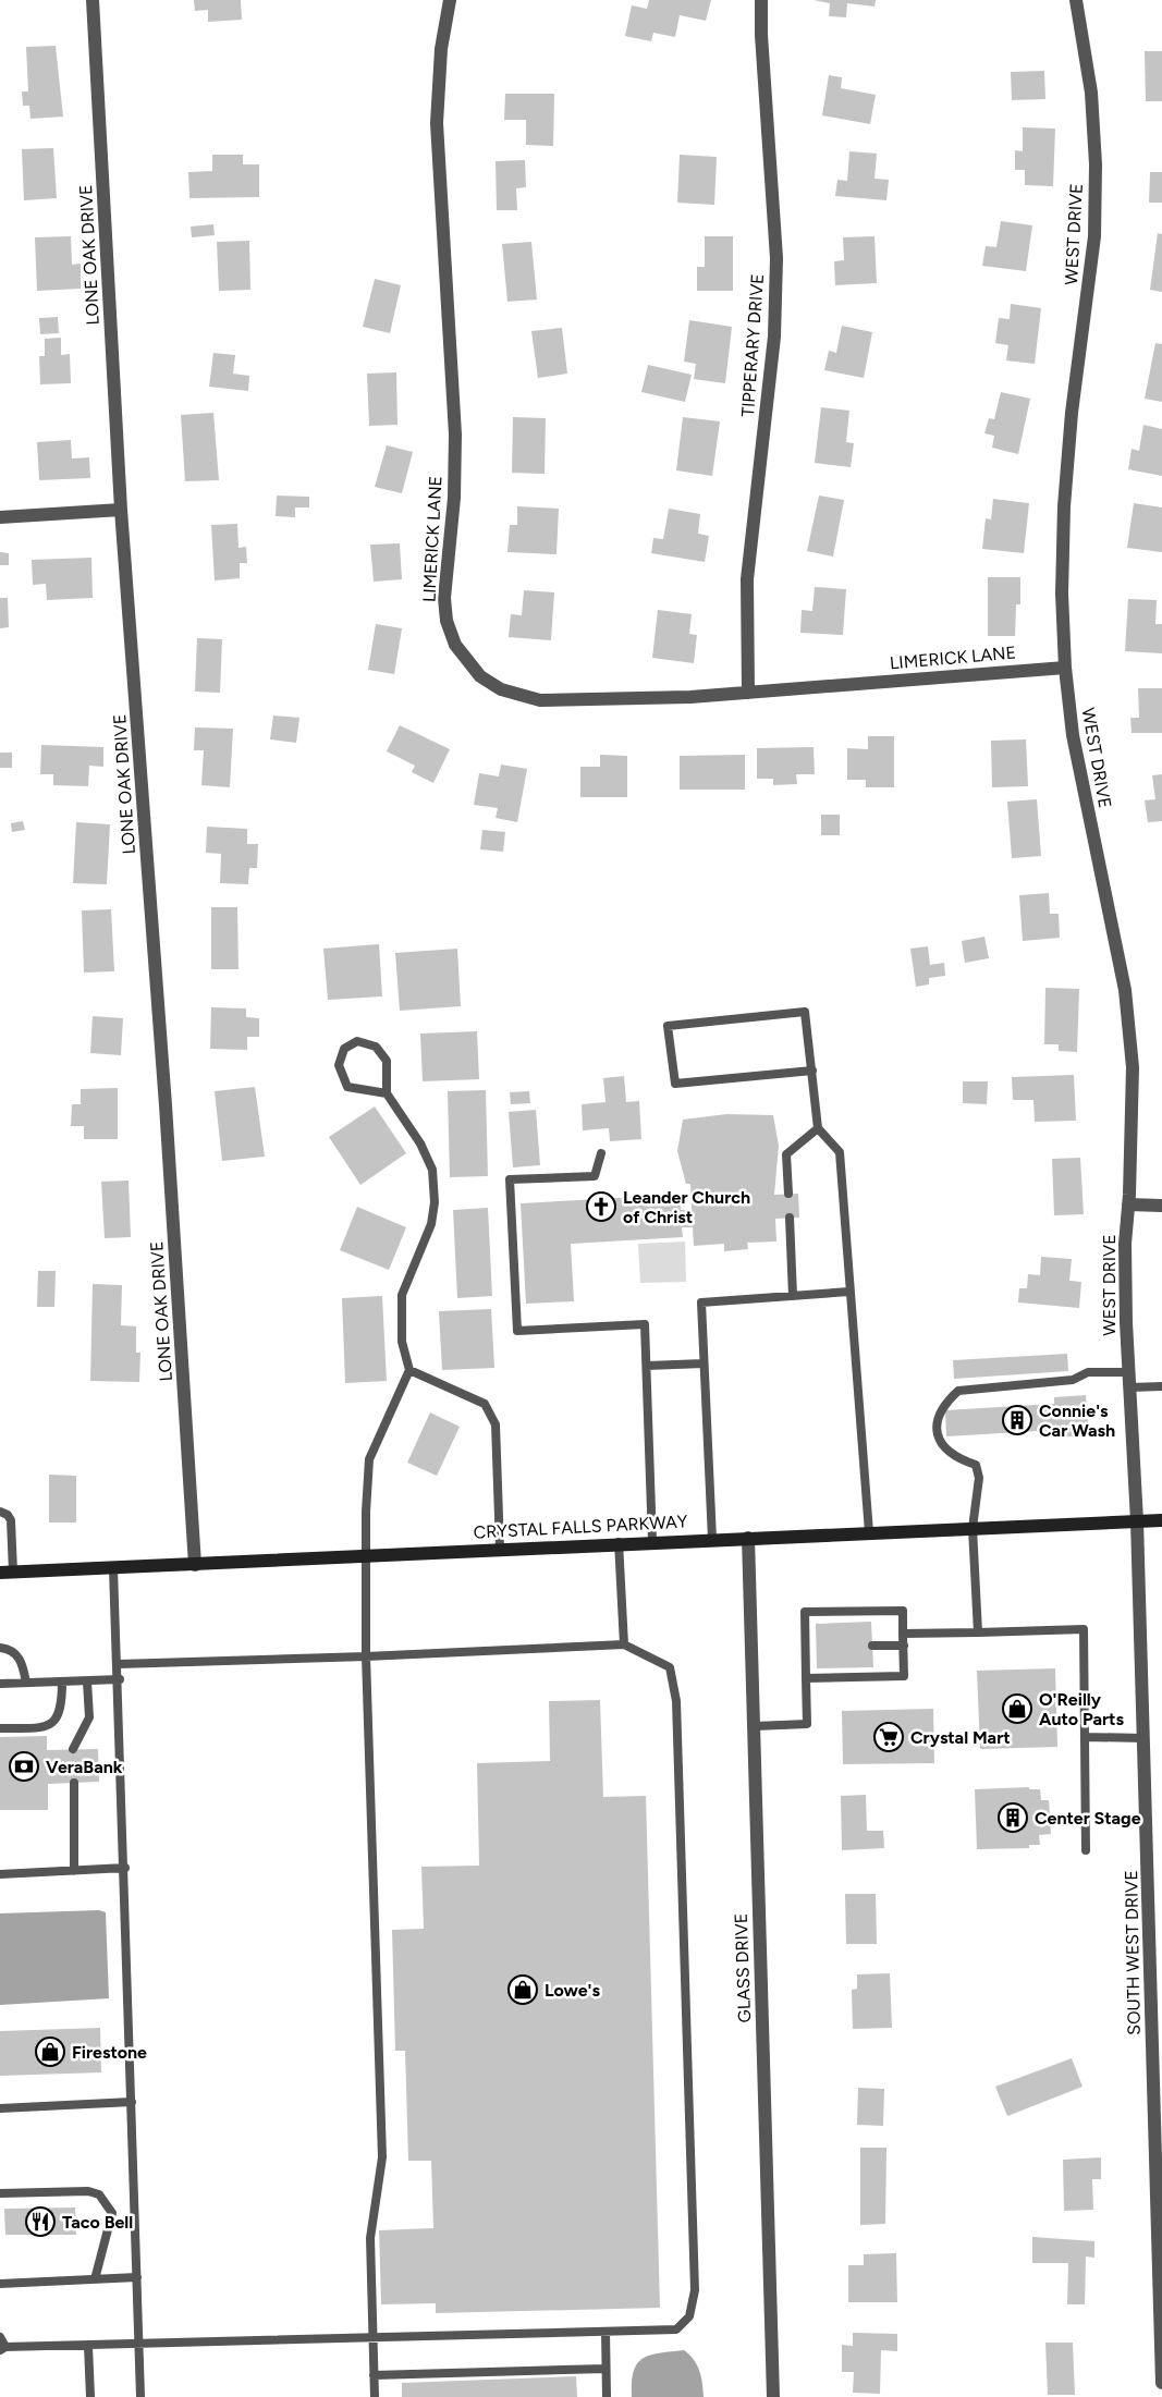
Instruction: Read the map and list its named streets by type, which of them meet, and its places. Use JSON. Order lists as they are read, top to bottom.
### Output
{
  "streets": {
    "main road": ["CRYSTAL FALLS PARKWAY"],
    "street": [
      "WEST DRIVE",
      "LONE OAK DRIVE",
      "TIPPERARY DRIVE",
      "LIMERICK LANE",
      "SOUTH WEST DRIVE",
      "GLASS DRIVE"
    ]
  },
  "crossings": [
    ["WEST DRIVE", "LIMERICK LANE"],
    ["WEST DRIVE", "CRYSTAL FALLS PARKWAY"],
    ["WEST DRIVE", "SOUTH WEST DRIVE"],
    ["LONE OAK DRIVE", "CRYSTAL FALLS PARKWAY"],
    ["TIPPERARY DRIVE", "LIMERICK LANE"],
    ["CRYSTAL FALLS PARKWAY", "SOUTH WEST DRIVE"],
    ["CRYSTAL FALLS PARKWAY", "GLASS DRIVE"]
  ],
  "places": {
    "church": ["Leander Church of Christ"],
    "building": ["Connie's Car Wash", "Center Stage"],
    "shop": ["O'Reilly Auto Parts", "Lowe's", "Firestone"],
    "supermarket": ["Crystal Mart"],
    "bank": ["VeraBank"],
    "restaurant": ["Taco Bell"]
  }
}
